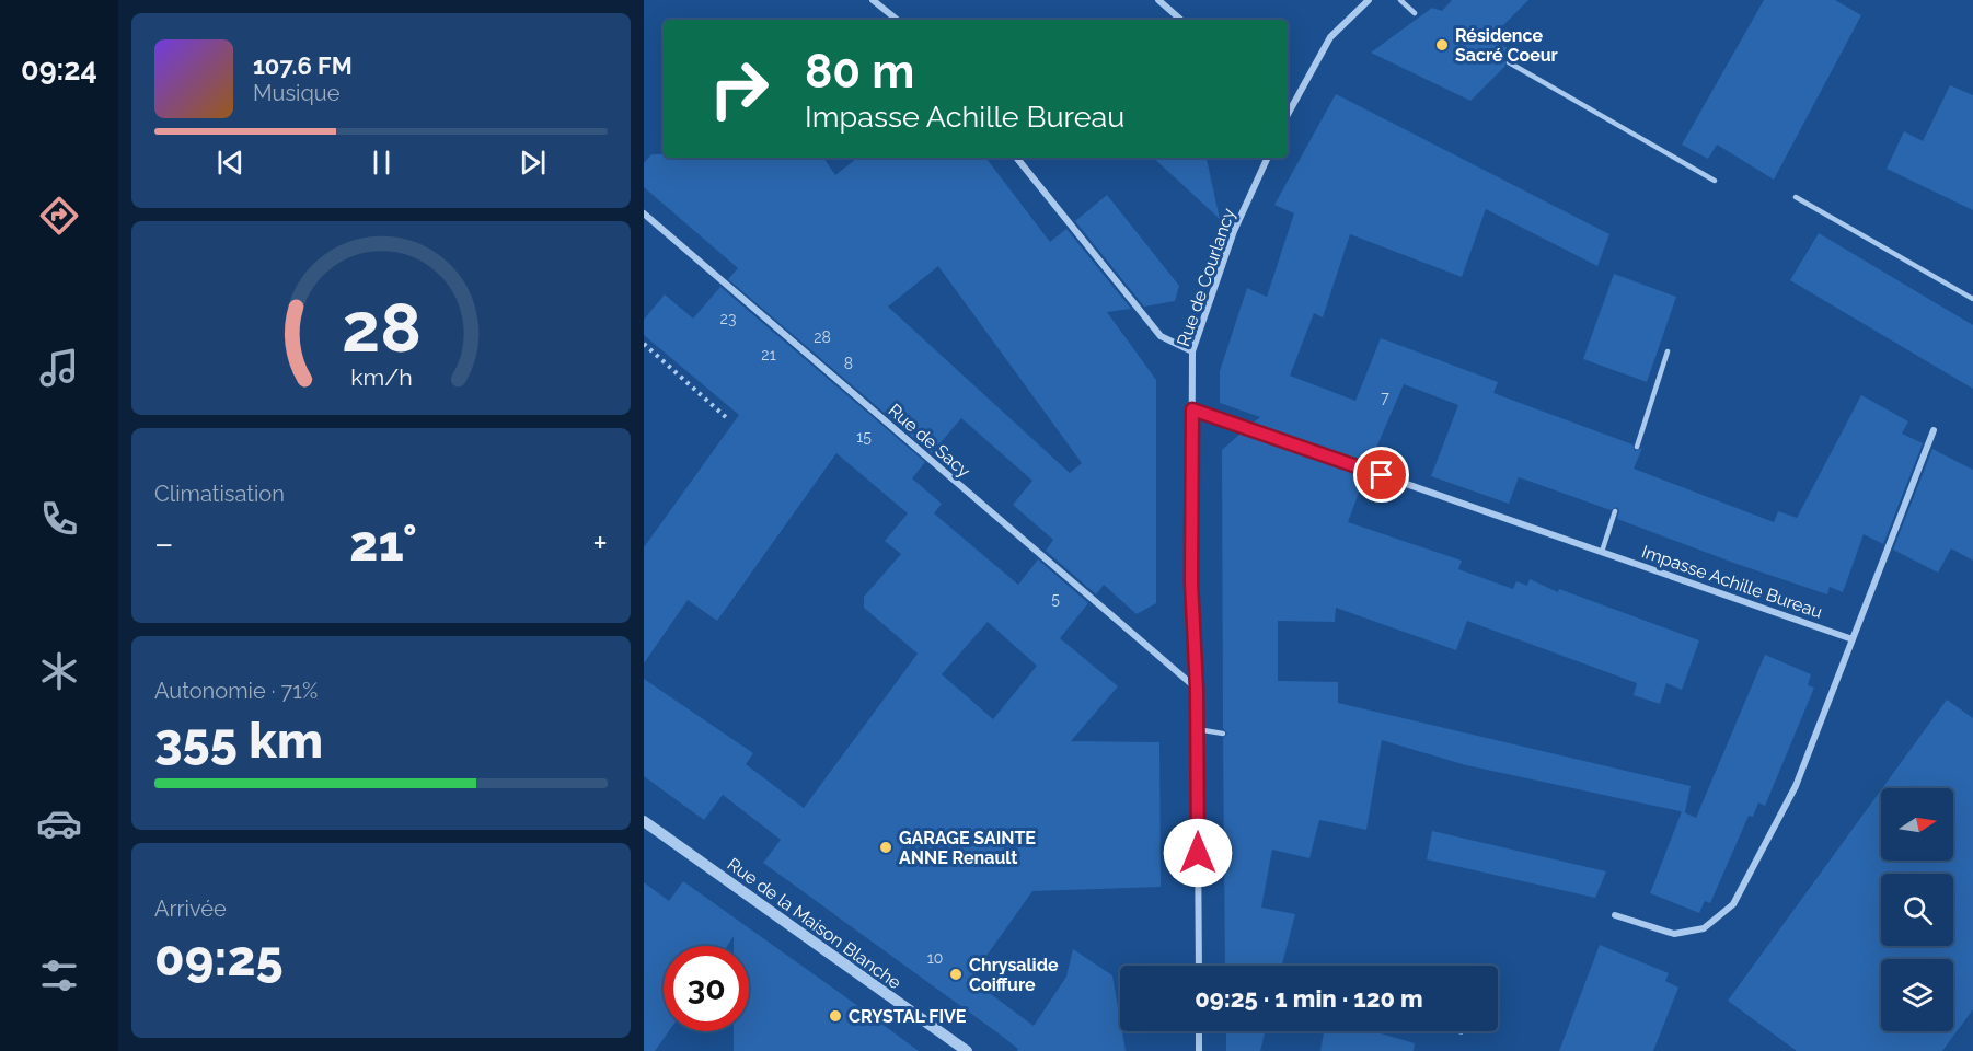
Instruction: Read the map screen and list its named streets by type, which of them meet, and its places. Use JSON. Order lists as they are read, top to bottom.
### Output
{
  "streets": {
    "street": [
      "Rue de Courlancy",
      "Rue de Sacy",
      "Impasse Achille Bureau",
      "Rue de la Maison Blanche"
    ]
  },
  "crossings": [
    ["Rue de Courlancy", "Rue de Sacy"],
    ["Rue de Courlancy", "Impasse Achille Bureau"]
  ],
  "places": [
    "Résidence Sacré Coeur",
    "GARAGE SAINTE ANNE Renault",
    "Chrysalide Coiffure",
    "CRYSTAL FIVE"
  ],
  "house_numbers": [
    "23",
    "28",
    "21",
    "8",
    "7",
    "15",
    "5",
    "10"
  ],
  "north": "right",
  "page": {
    "tabs": "09:24",
    "turn": ["80 m", "Impasse Achille Bureau"],
    "song": ["107.6 FM", "Musique"],
    "tile": [
      "Climatisation",
      ["Autonomie · 71%", "355 km"],
      ["Arrivée", "09:25"]
    ],
    "heat": ["−", "21°", "+"],
    "limit": "30",
    "trip": "09:25 · 1 min · 120 m",
    "gauge": ["28", "km/h"]
  }
}
